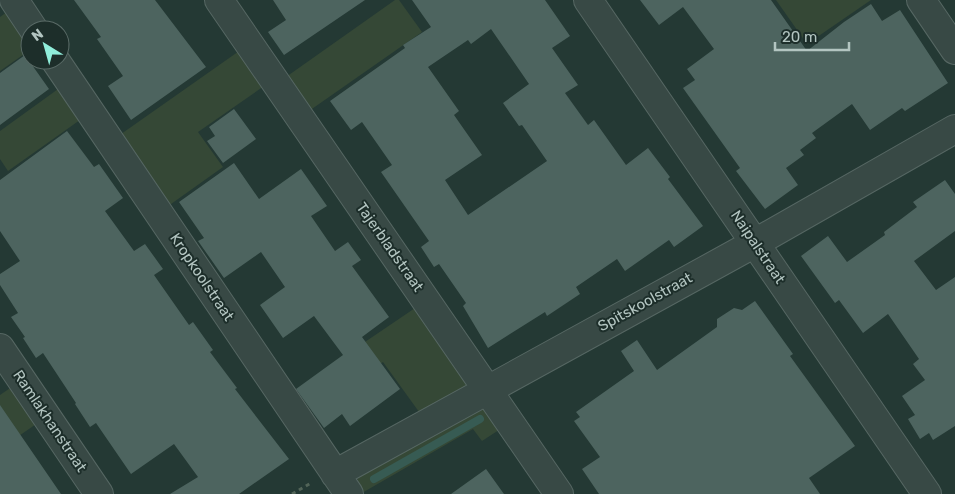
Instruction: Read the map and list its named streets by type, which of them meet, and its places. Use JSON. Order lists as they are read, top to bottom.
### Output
{
  "streets": {
    "street": [
      "Tajerbladstraat",
      "Naipalstraat",
      "Kropkoolstraat",
      "Spitskoolstraat",
      "Ramlakhanstraat"
    ]
  },
  "crossings": [
    ["Tajerbladstraat", "Spitskoolstraat"],
    ["Naipalstraat", "Spitskoolstraat"],
    ["Kropkoolstraat", "Spitskoolstraat"]
  ],
  "scale_bar": "20 m",
  "north": "top left"
}
